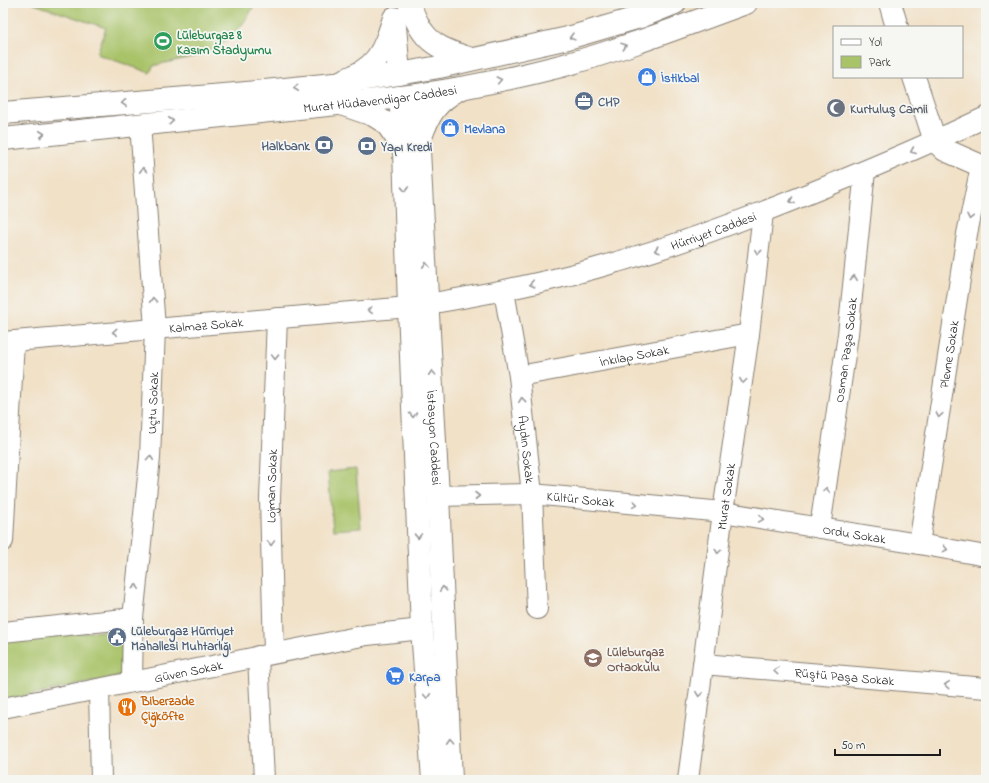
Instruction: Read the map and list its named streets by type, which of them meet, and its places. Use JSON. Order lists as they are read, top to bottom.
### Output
{
  "streets": {
    "main road": ["Murat Hüdavendigar Caddesi", "İstasyon Caddesi"],
    "street": [
      "Hürriyet Caddesi",
      "Kalmaz Sokak",
      "Osman Paşa Sokak",
      "İnkılap Sokak",
      "Plevne Sokak",
      "Uçtu Sokak",
      "Aydın Sokak",
      "Lojman Sokak",
      "Murat Sokak",
      "Kültür Sokak",
      "Ordu Sokak",
      "Güven Sokak",
      "Rüştü Paşa Sokak"
    ]
  },
  "crossings": [
    ["Murat Hüdavendigar Caddesi", "Uçtu Sokak"],
    ["Murat Hüdavendigar Caddesi", "İstasyon Caddesi"],
    ["Hürriyet Caddesi", "Kalmaz Sokak"],
    ["Hürriyet Caddesi", "Osman Paşa Sokak"],
    ["Hürriyet Caddesi", "İstasyon Caddesi"],
    ["Hürriyet Caddesi", "Aydın Sokak"],
    ["Hürriyet Caddesi", "Murat Sokak"],
    ["Kalmaz Sokak", "Uçtu Sokak"],
    ["Kalmaz Sokak", "İstasyon Caddesi"],
    ["Kalmaz Sokak", "Lojman Sokak"],
    ["Osman Paşa Sokak", "Ordu Sokak"],
    ["İnkılap Sokak", "Aydın Sokak"],
    ["İnkılap Sokak", "Murat Sokak"],
    ["Plevne Sokak", "Ordu Sokak"],
    ["Uçtu Sokak", "Güven Sokak"],
    ["İstasyon Caddesi", "Kültür Sokak"],
    ["İstasyon Caddesi", "Güven Sokak"],
    ["Aydın Sokak", "Kültür Sokak"],
    ["Lojman Sokak", "Güven Sokak"],
    ["Murat Sokak", "Kültür Sokak"],
    ["Murat Sokak", "Ordu Sokak"],
    ["Murat Sokak", "Rüştü Paşa Sokak"],
    ["Kültür Sokak", "Ordu Sokak"]
  ],
  "one_way": [
    "Hürriyet Caddesi",
    "Kalmaz Sokak",
    "Osman Paşa Sokak",
    "Plevne Sokak",
    "Aydın Sokak",
    "Lojman Sokak",
    "Murat Sokak",
    "Kültür Sokak",
    "Ordu Sokak",
    "Rüştü Paşa Sokak"
  ],
  "places": {
    "sports": ["Lüleburgaz 8 Kasım Stadyumu"],
    "shop": ["İstikbal", "Mevlana"],
    "office": ["CHP"],
    "mosque": ["Kurtuluş Camii"],
    "bank": ["Halkbank", "Yapı Kredi"],
    "public building": ["Lüleburgaz Hürriyet Mahallesi Muhtarlığı"],
    "school or university": ["Lüleburgaz Ortaokulu"],
    "supermarket": ["Karpa"],
    "restaurant": ["Biberzade Çiğköfte"]
  },
  "legend": ["Yol", "Park"],
  "scale_bar": "50 m"
}
